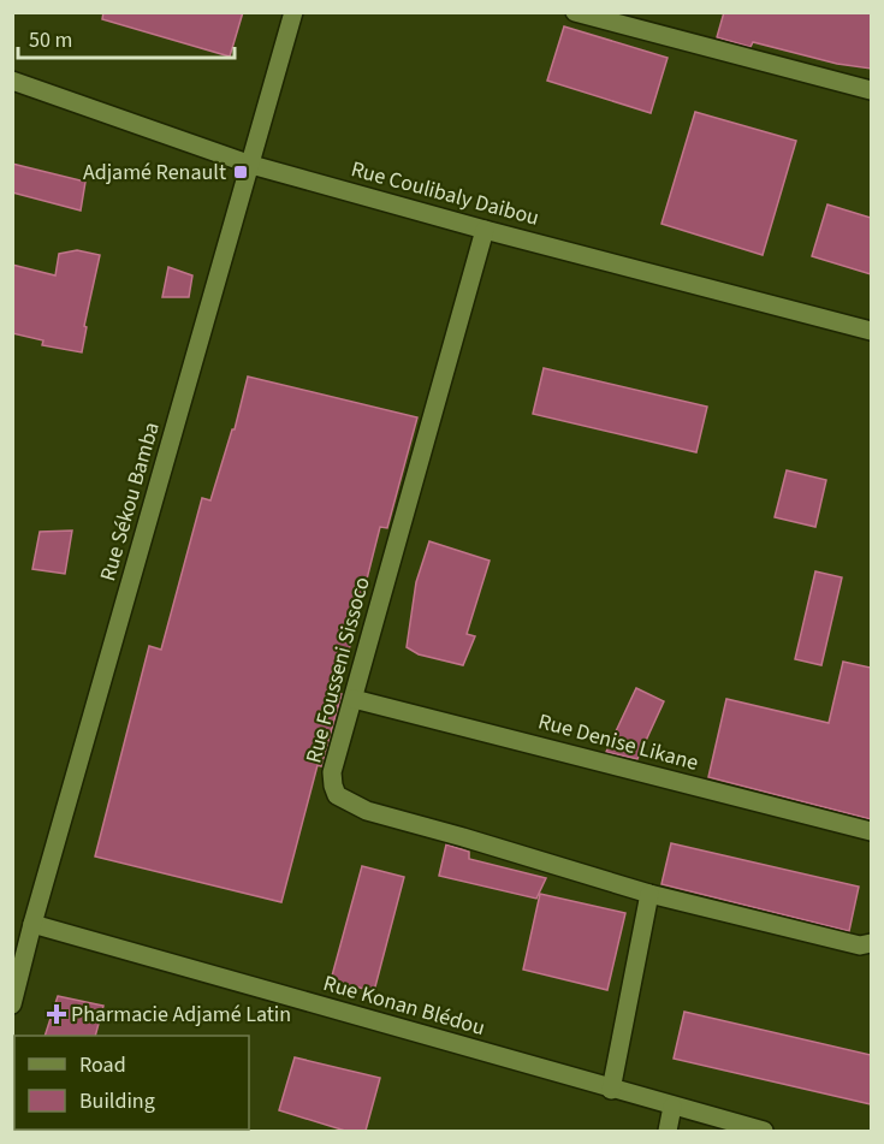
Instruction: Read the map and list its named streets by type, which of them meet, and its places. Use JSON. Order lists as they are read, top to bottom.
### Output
{
  "streets": {
    "street": [
      "Rue Coulibaly Daibou",
      "Rue Sékou Bamba",
      "Rue Fousseni Sissoco",
      "Rue Denise Likane",
      "Rue Konan Blédou"
    ]
  },
  "crossings": [
    ["Rue Coulibaly Daibou", "Rue Sékou Bamba"],
    ["Rue Coulibaly Daibou", "Rue Fousseni Sissoco"],
    ["Rue Sékou Bamba", "Rue Konan Blédou"],
    ["Rue Fousseni Sissoco", "Rue Denise Likane"]
  ],
  "places": {
    "transit": ["Adjamé Renault"],
    "health": ["Pharmacie Adjamé Latin"]
  },
  "legend": ["Road", "Building"],
  "scale_bar": "50 m"
}
